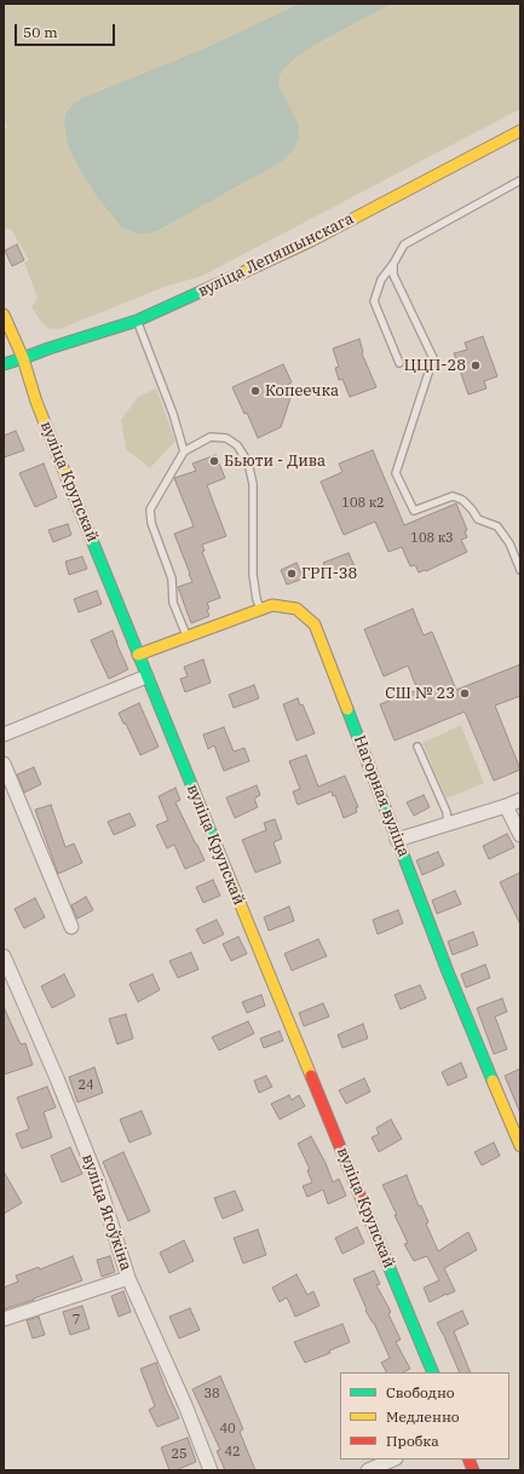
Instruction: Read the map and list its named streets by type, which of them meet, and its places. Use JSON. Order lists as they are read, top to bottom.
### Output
{
  "streets": {
    "main road": ["вуліца Лепяшынскага", "вуліца Крупскай", "Нагорная вуліца"],
    "street": ["вуліца Ягоўкіна"]
  },
  "crossings": [
    ["вуліца Лепяшынскага", "вуліца Крупскай"],
    ["вуліца Крупскай", "Нагорная вуліца"]
  ],
  "places": [
    "ЦЦП-28",
    "Копеечка",
    "Бьюти - Дива",
    "ГРП-38",
    "СШ № 23"
  ],
  "house_numbers": [
    "108 к2",
    "108 к3",
    "24",
    "7",
    "38",
    "40",
    "42",
    "25"
  ],
  "legend": ["Свободно", "Медленно", "Пробка"],
  "scale_bar": "50 m"
}
